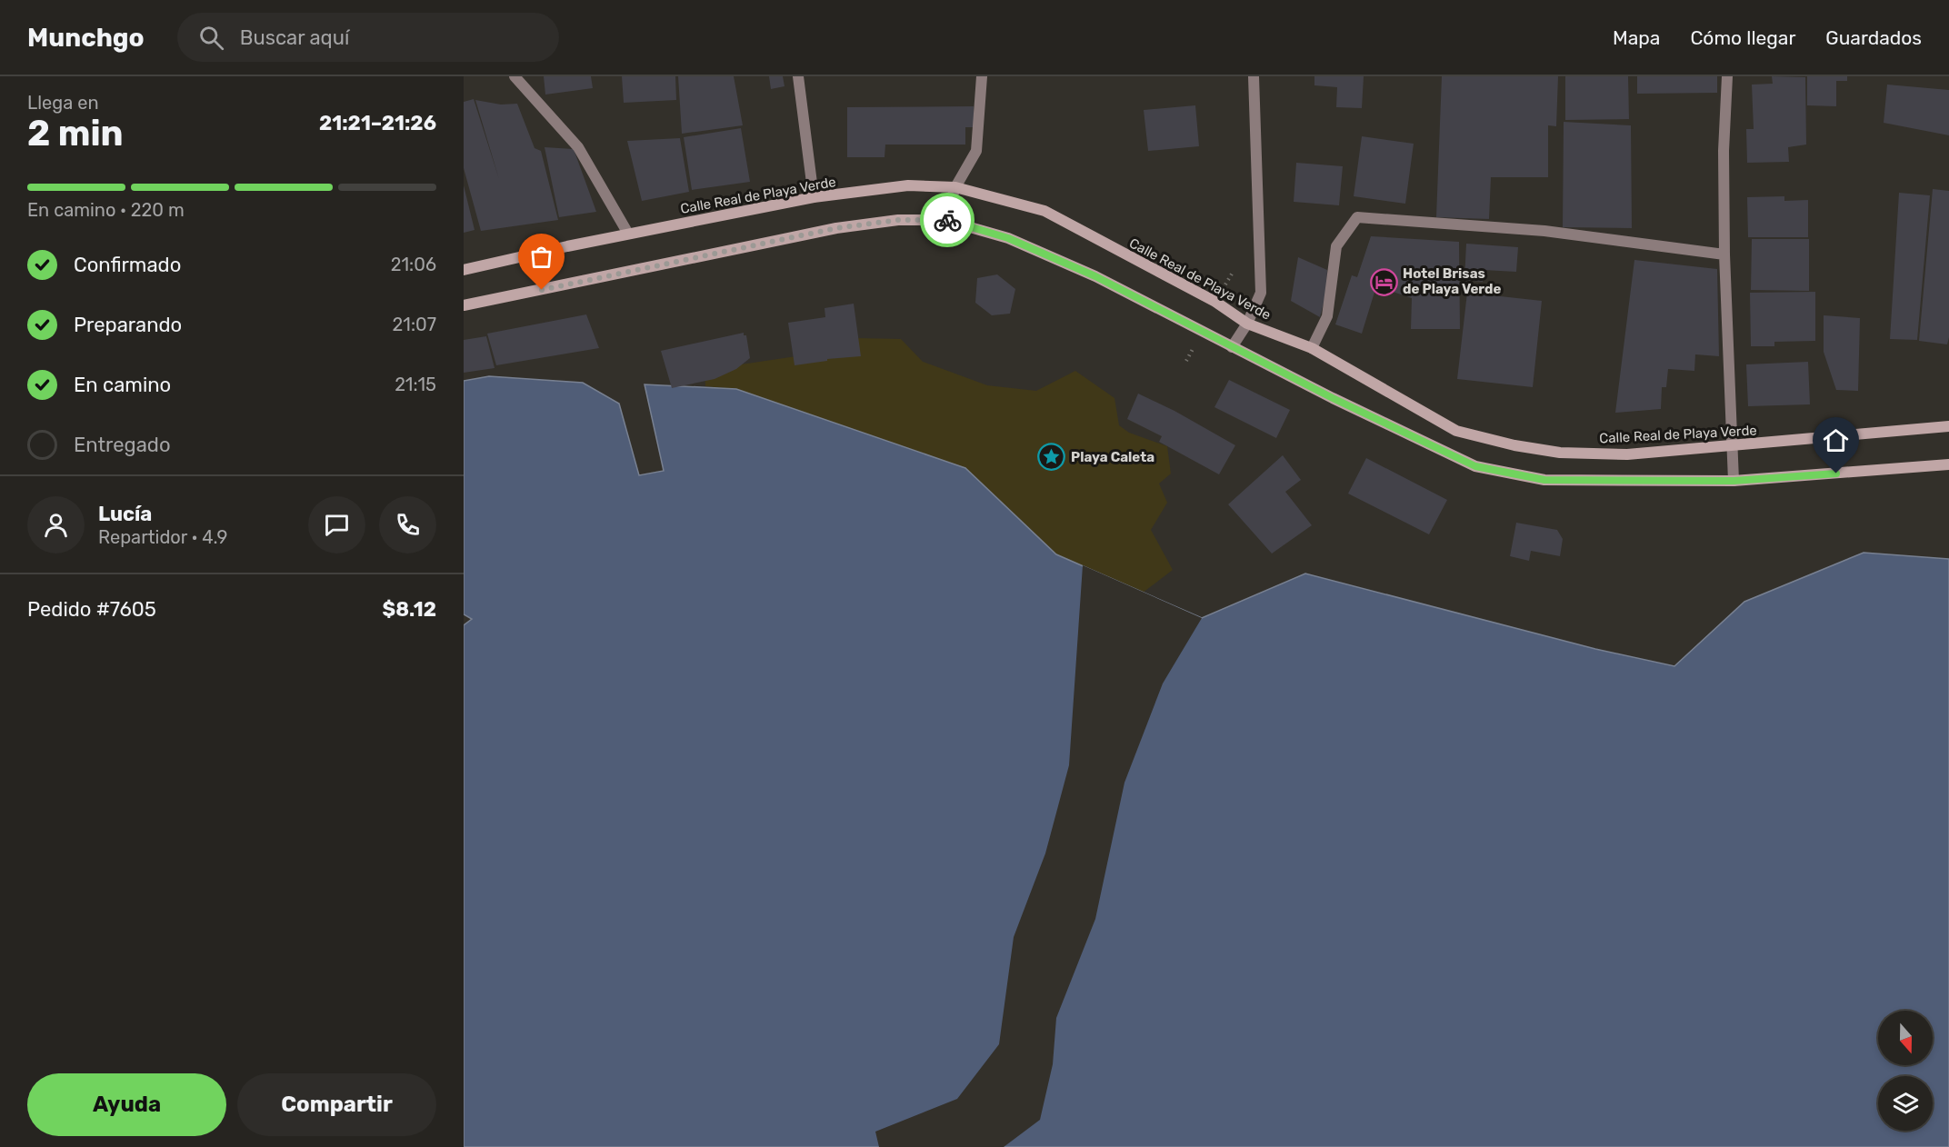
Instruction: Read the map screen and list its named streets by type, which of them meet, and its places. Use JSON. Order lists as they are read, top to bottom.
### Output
{
  "streets": {
    "street": ["Calle Real de Playa Verde"]
  },
  "places": {
    "hotel": ["Hotel Brisas de Playa Verde"],
    "place": ["Playa Caleta"]
  },
  "north": "bottom",
  "page": {
    "header": "Munchgo",
    "search": "Buscar aquí",
    "nav": ["Mapa", "Cómo llegar", "Guardados"],
    "heading": ["2 min", "Llega en", "21:21–21:26"],
    "panel": [
      "Lucía",
      "Repartidor · 4.9",
      "Pedido #7605",
      "$8.12"
    ],
    "bar": "En camino · 220 m",
    "list": [
      ["Confirmado", "21:06"],
      ["Preparando", "21:07"],
      ["En camino", "21:15"],
      "Entregado"
    ],
    "buttons": ["Ayuda", "Compartir"]
  }
}
